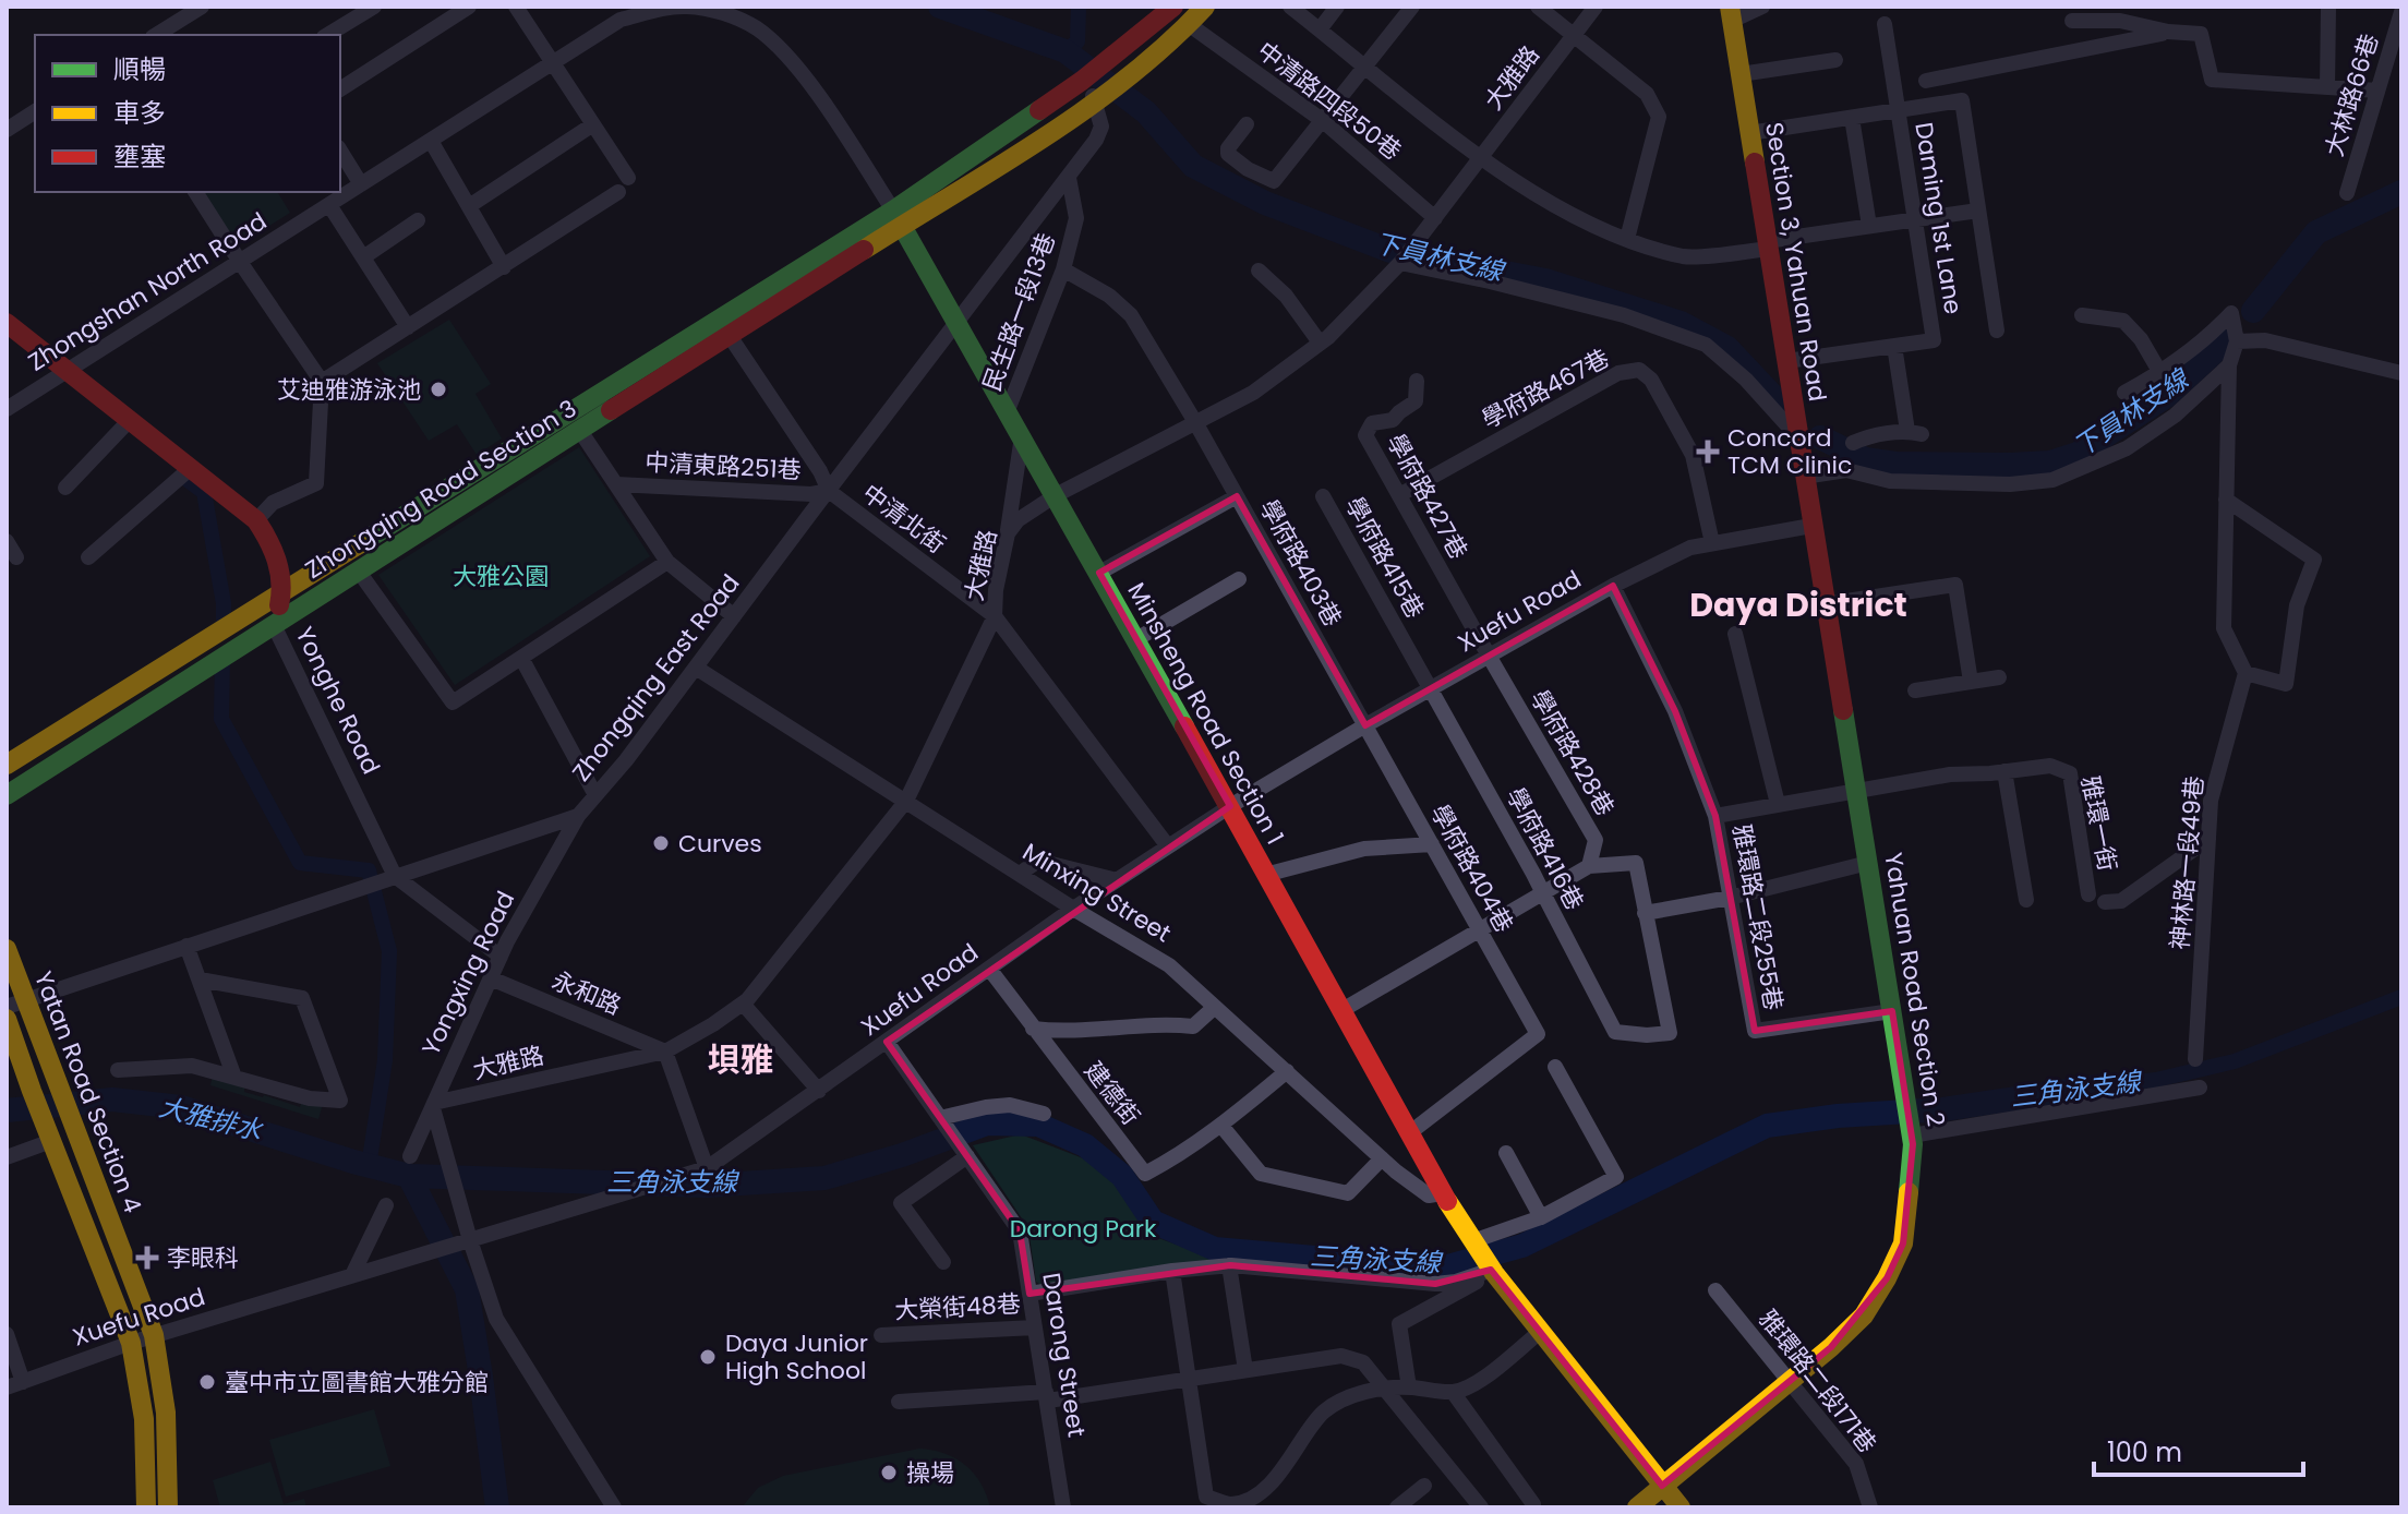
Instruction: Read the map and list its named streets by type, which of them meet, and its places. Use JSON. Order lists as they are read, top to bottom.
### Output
{
  "streets": {
    "main road": [
      "Section 3, Yahuan Road",
      "Zhongqing Road Section 3",
      "Yonghe Road",
      "Minsheng Road Section 1",
      "Yahuan Road Section 2",
      "Yatan Road Section 4"
    ],
    "street": [
      "大雅路",
      "大林路66巷",
      "中清路四段50巷",
      "Daming 1st Lane",
      "Zhongshan North Road",
      "民生路一段13巷",
      "學府路467巷",
      "中清東路251巷",
      "學府路427巷",
      "中清北街",
      "學府路415巷",
      "學府路403巷",
      "Xuefu Road",
      "Zhongqing East Road",
      "學府路428巷",
      "雅環一街",
      "學府路416巷",
      "神林路一段49巷",
      "學府路404巷",
      "Minxing Street",
      "雅環路二段255巷",
      "Yongxing Road",
      "永和路",
      "建德街",
      "大榮街48巷",
      "Darong Street",
      "雅環路二段171巷"
    ]
  },
  "crossings": [
    ["大雅路", "中清路四段50巷"],
    ["大雅路", "中清北街"],
    ["大雅路", "學府路403巷"],
    ["大雅路", "Minsheng Road Section 1"],
    ["大雅路", "Minxing Street"],
    ["大雅路", "Yongxing Road"],
    ["大雅路", "永和路"],
    ["Daming 1st Lane", "Section 3, Yahuan Road"],
    ["Section 3, Yahuan Road", "Xuefu Road"],
    ["Section 3, Yahuan Road", "Yahuan Road Section 2"],
    ["Zhongshan North Road", "Zhongqing Road Section 3"],
    ["Zhongshan North Road", "Yonghe Road"],
    ["Zhongshan North Road", "Minsheng Road Section 1"],
    ["民生路一段13巷", "學府路403巷"],
    ["民生路一段13巷", "Zhongqing East Road"],
    ["民生路一段13巷", "Minsheng Road Section 1"],
    ["學府路467巷", "學府路427巷"],
    ["學府路467巷", "Xuefu Road"],
    ["中清東路251巷", "中清北街"],
    ["中清東路251巷", "Zhongqing East Road"],
    ["Zhongqing Road Section 3", "中清北街"],
    ["Zhongqing Road Section 3", "Yonghe Road"],
    ["Zhongqing Road Section 3", "Minsheng Road Section 1"],
    ["學府路427巷", "Xuefu Road"],
    ["學府路427巷", "學府路428巷"],
    ["中清北街", "Xuefu Road"],
    ["中清北街", "Zhongqing East Road"],
    ["學府路415巷", "Xuefu Road"],
    ["學府路415巷", "學府路416巷"],
    ["學府路403巷", "Xuefu Road"],
    ["學府路403巷", "學府路404巷"],
    ["Xuefu Road", "Minsheng Road Section 1"],
    ["Xuefu Road", "學府路428巷"],
    ["Xuefu Road", "學府路416巷"],
    ["Xuefu Road", "學府路404巷"],
    ["Xuefu Road", "Minxing Street"],
    ["Xuefu Road", "Yahuan Road Section 2"],
    ["Xuefu Road", "Yatan Road Section 4"],
    ["Xuefu Road", "建德街"],
    ["Xuefu Road", "Darong Street"],
    ["Zhongqing East Road", "Yonghe Road"],
    ["Zhongqing East Road", "Minsheng Road Section 1"],
    ["Zhongqing East Road", "Minxing Street"],
    ["Zhongqing East Road", "Yongxing Road"],
    ["Zhongqing East Road", "Yatan Road Section 4"],
    ["Yonghe Road", "Yongxing Road"],
    ["Minsheng Road Section 1", "學府路404巷"],
    ["Minsheng Road Section 1", "Minxing Street"],
    ["雅環一街", "雅環路二段255巷"],
    ["雅環一街", "Yahuan Road Section 2"],
    ["Minxing Street", "建德街"],
    ["雅環路二段255巷", "Yahuan Road Section 2"],
    ["Yongxing Road", "永和路"],
    ["Yahuan Road Section 2", "雅環路二段171巷"],
    ["大榮街48巷", "Darong Street"]
  ],
  "districts": ["Daya District", "垻雅"],
  "water": ["下員林支線", "三角泳支線", "大雅排水"],
  "parks": ["大雅公園", "Darong Park"],
  "places": {
    "other": [
      "艾迪雅游泳池",
      "Curves",
      "Daya Junior High School",
      "臺中市立圖書館大雅分館",
      "操場"
    ],
    "health": ["Concord TCM Clinic", "李眼科"]
  },
  "legend": ["順暢", "車多", "壅塞"],
  "scale_bar": "100 m"
}
